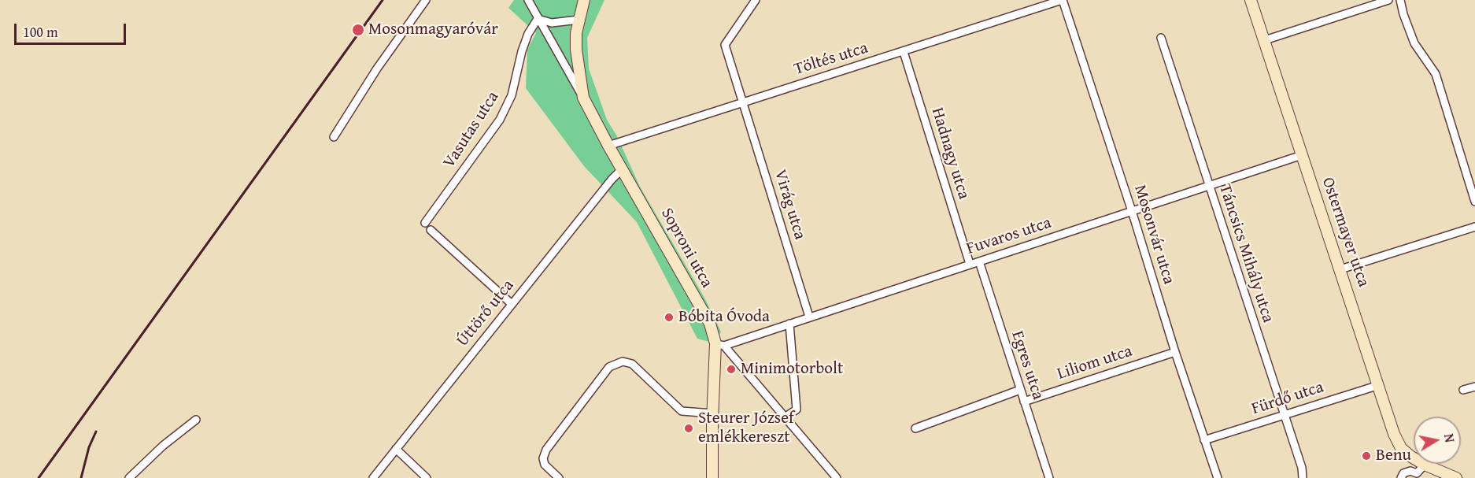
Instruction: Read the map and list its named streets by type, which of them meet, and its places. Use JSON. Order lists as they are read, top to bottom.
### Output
{
  "streets": {
    "street": [
      "Töltés utca",
      "Vasutas utca",
      "Hadnagy utca",
      "Virág utca",
      "Ostermayer utca",
      "Mosonvár utca",
      "Fuvaros utca",
      "Soproni utca",
      "Táncsics Mihály utca",
      "Úttörő utca",
      "Liliom utca",
      "Egres utca",
      "Fürdő utca"
    ]
  },
  "crossings": [
    ["Töltés utca", "Hadnagy utca"],
    ["Töltés utca", "Virág utca"],
    ["Töltés utca", "Mosonvár utca"],
    ["Töltés utca", "Soproni utca"],
    ["Hadnagy utca", "Fuvaros utca"],
    ["Virág utca", "Fuvaros utca"],
    ["Ostermayer utca", "Fuvaros utca"],
    ["Ostermayer utca", "Fürdő utca"],
    ["Mosonvár utca", "Fuvaros utca"],
    ["Mosonvár utca", "Liliom utca"],
    ["Mosonvár utca", "Fürdő utca"],
    ["Fuvaros utca", "Soproni utca"],
    ["Fuvaros utca", "Táncsics Mihály utca"],
    ["Fuvaros utca", "Egres utca"],
    ["Soproni utca", "Úttörő utca"],
    ["Táncsics Mihály utca", "Fürdő utca"],
    ["Liliom utca", "Egres utca"]
  ],
  "places": [
    "Mosonmagyaróvár",
    "Bóbita Óvoda",
    "Minimotorbolt",
    "Steurer József emlékkereszt",
    "Benu"
  ],
  "scale_bar": "100 m",
  "north": "right"
}
